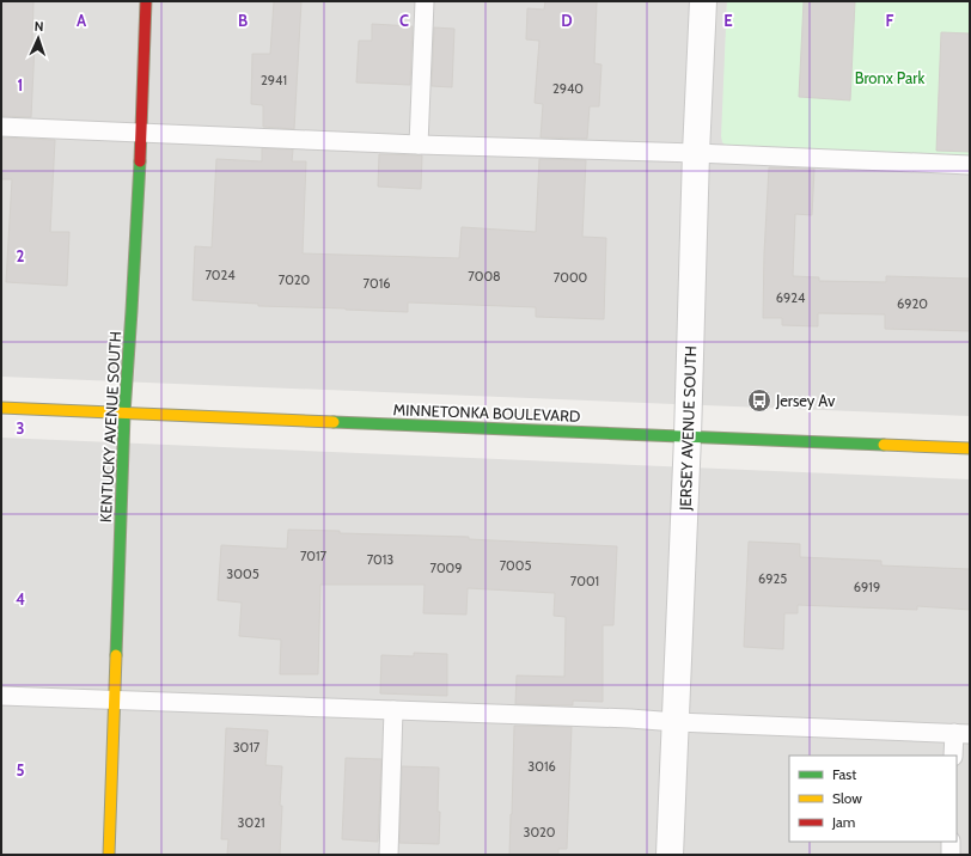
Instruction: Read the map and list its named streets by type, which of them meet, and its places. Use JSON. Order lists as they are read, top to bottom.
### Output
{
  "streets": {
    "main road": ["MINNETONKA BOULEVARD", "KENTUCKY AVENUE SOUTH"],
    "street": ["JERSEY AVENUE SOUTH"]
  },
  "crossings": [
    ["MINNETONKA BOULEVARD", "KENTUCKY AVENUE SOUTH"],
    ["MINNETONKA BOULEVARD", "JERSEY AVENUE SOUTH"]
  ],
  "parks": ["Bronx Park"],
  "places": {
    "bus stop": ["Jersey Av"]
  },
  "house_numbers": [
    "2941",
    "2940",
    "7024",
    "7008",
    "7000",
    "7020",
    "7016",
    "6924",
    "6920",
    "7017",
    "7013",
    "7005",
    "7009",
    "3005",
    "6925",
    "7001",
    "6919",
    "3017",
    "3016",
    "3021",
    "3020"
  ],
  "legend": ["Fast", "Slow", "Jam"],
  "north": "top",
  "grid": {
    "columns": [
      "A",
      "B",
      "C",
      "D",
      "E",
      "F"
    ],
    "rows": [
      "1",
      "2",
      "3",
      "4",
      "5"
    ]
  }
}
